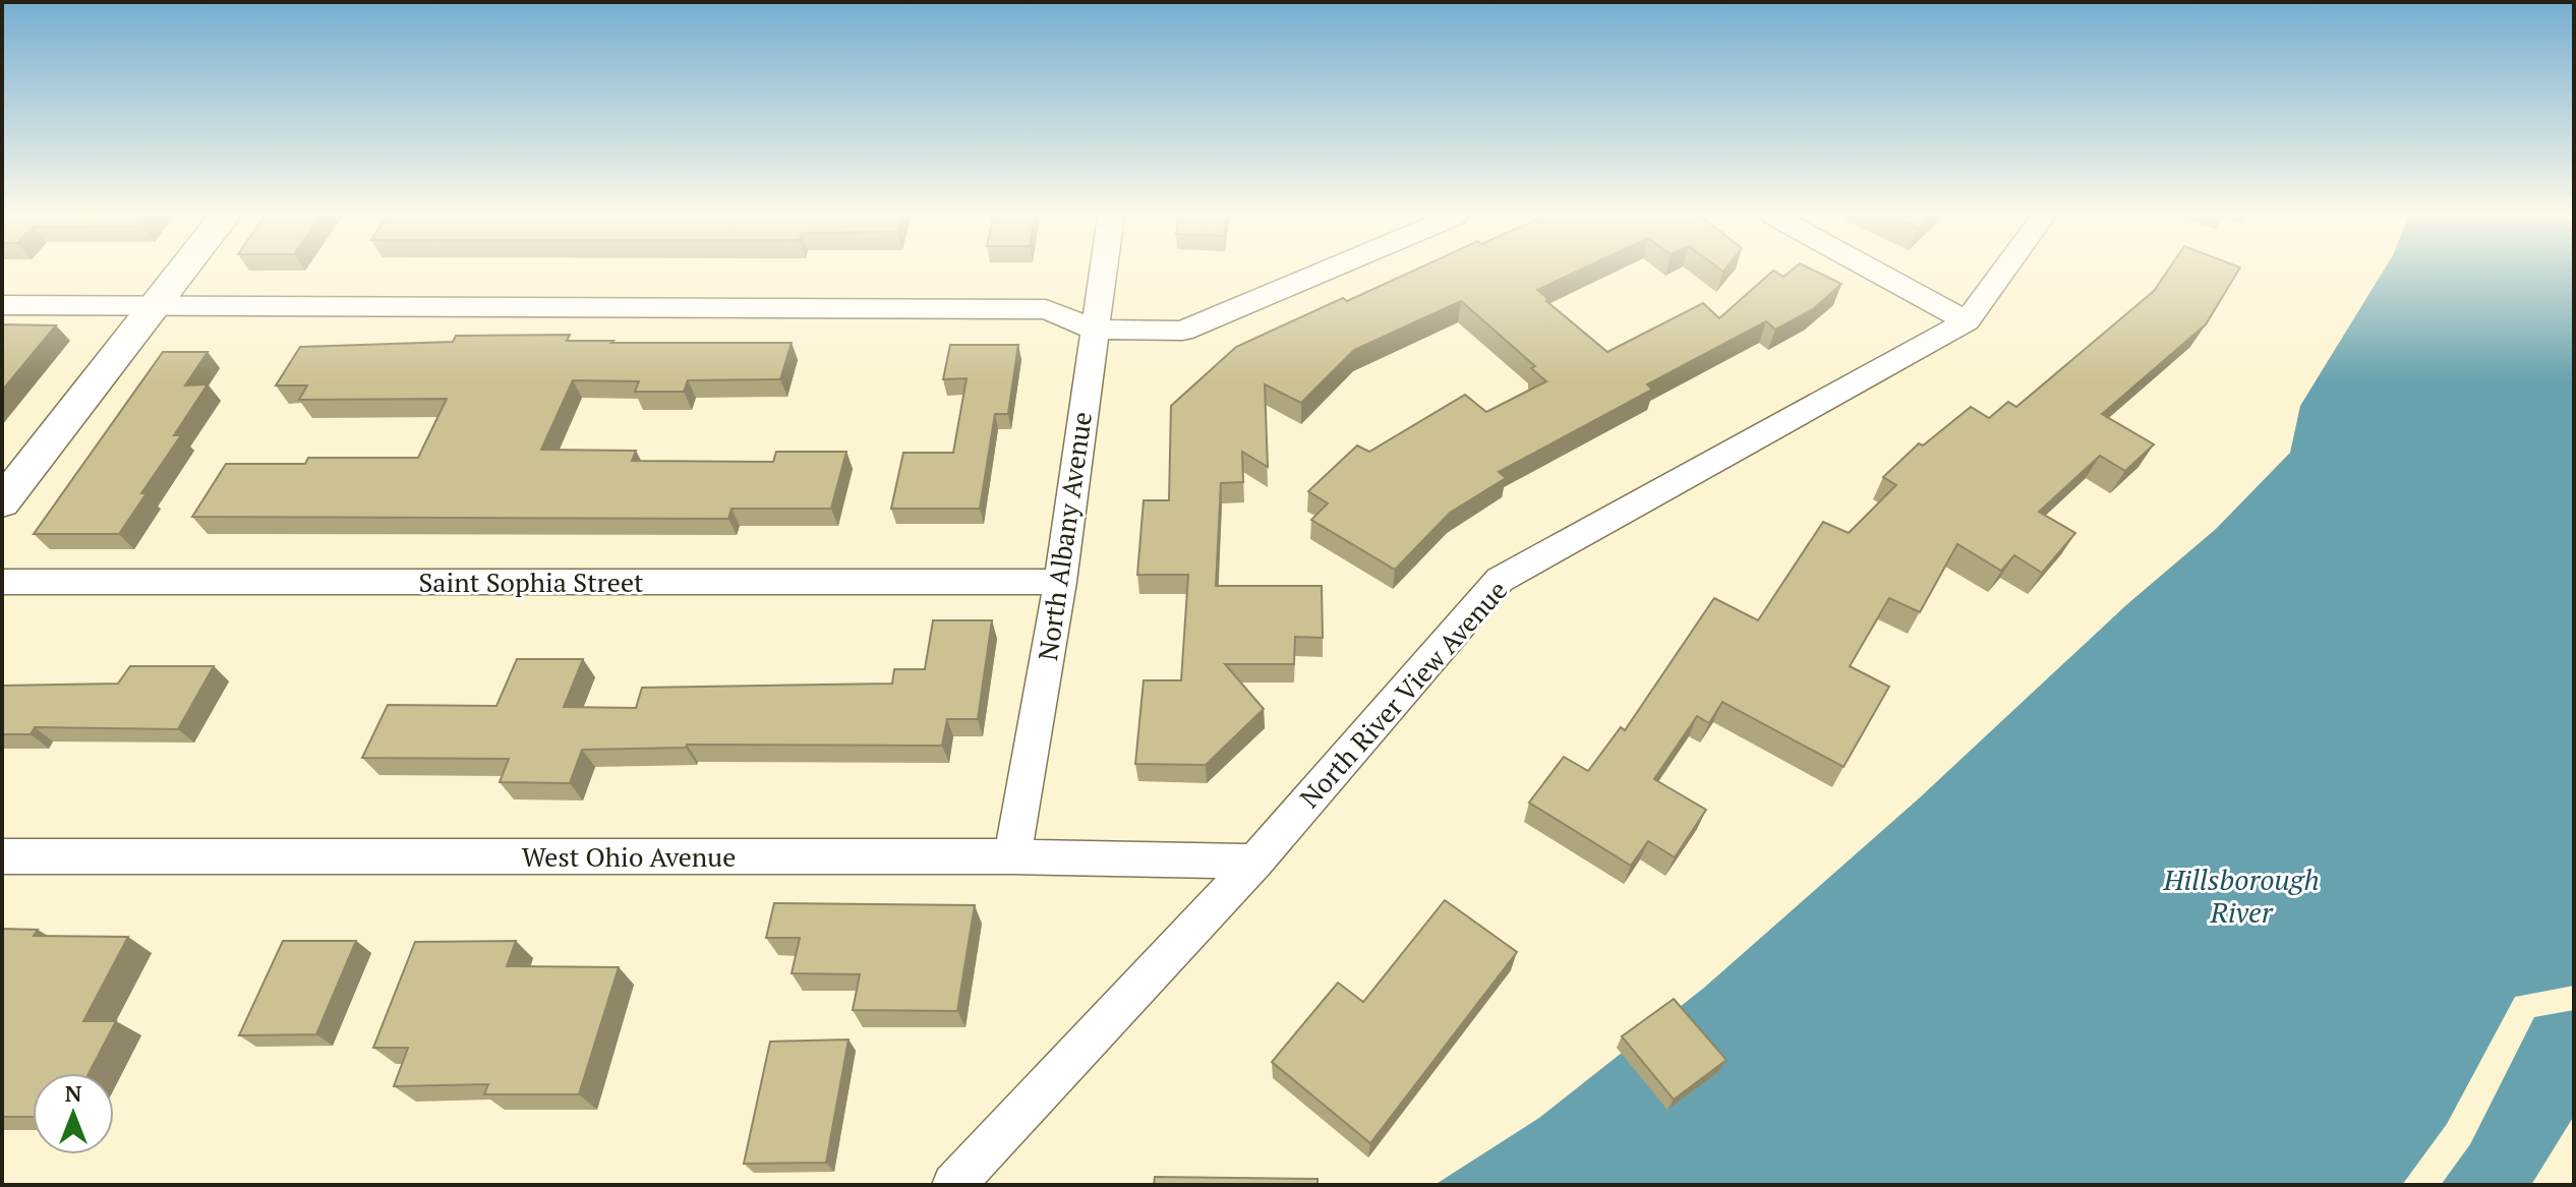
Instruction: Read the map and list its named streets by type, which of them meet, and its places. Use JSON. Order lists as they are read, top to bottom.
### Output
{
  "streets": {
    "street": [
      "North Albany Avenue",
      "Saint Sophia Street",
      "North River View Avenue",
      "West Ohio Avenue"
    ]
  },
  "crossings": [
    ["North Albany Avenue", "Saint Sophia Street"],
    ["North Albany Avenue", "West Ohio Avenue"],
    ["North River View Avenue", "West Ohio Avenue"]
  ],
  "water": ["Hillsborough River"],
  "north": "top"
}
